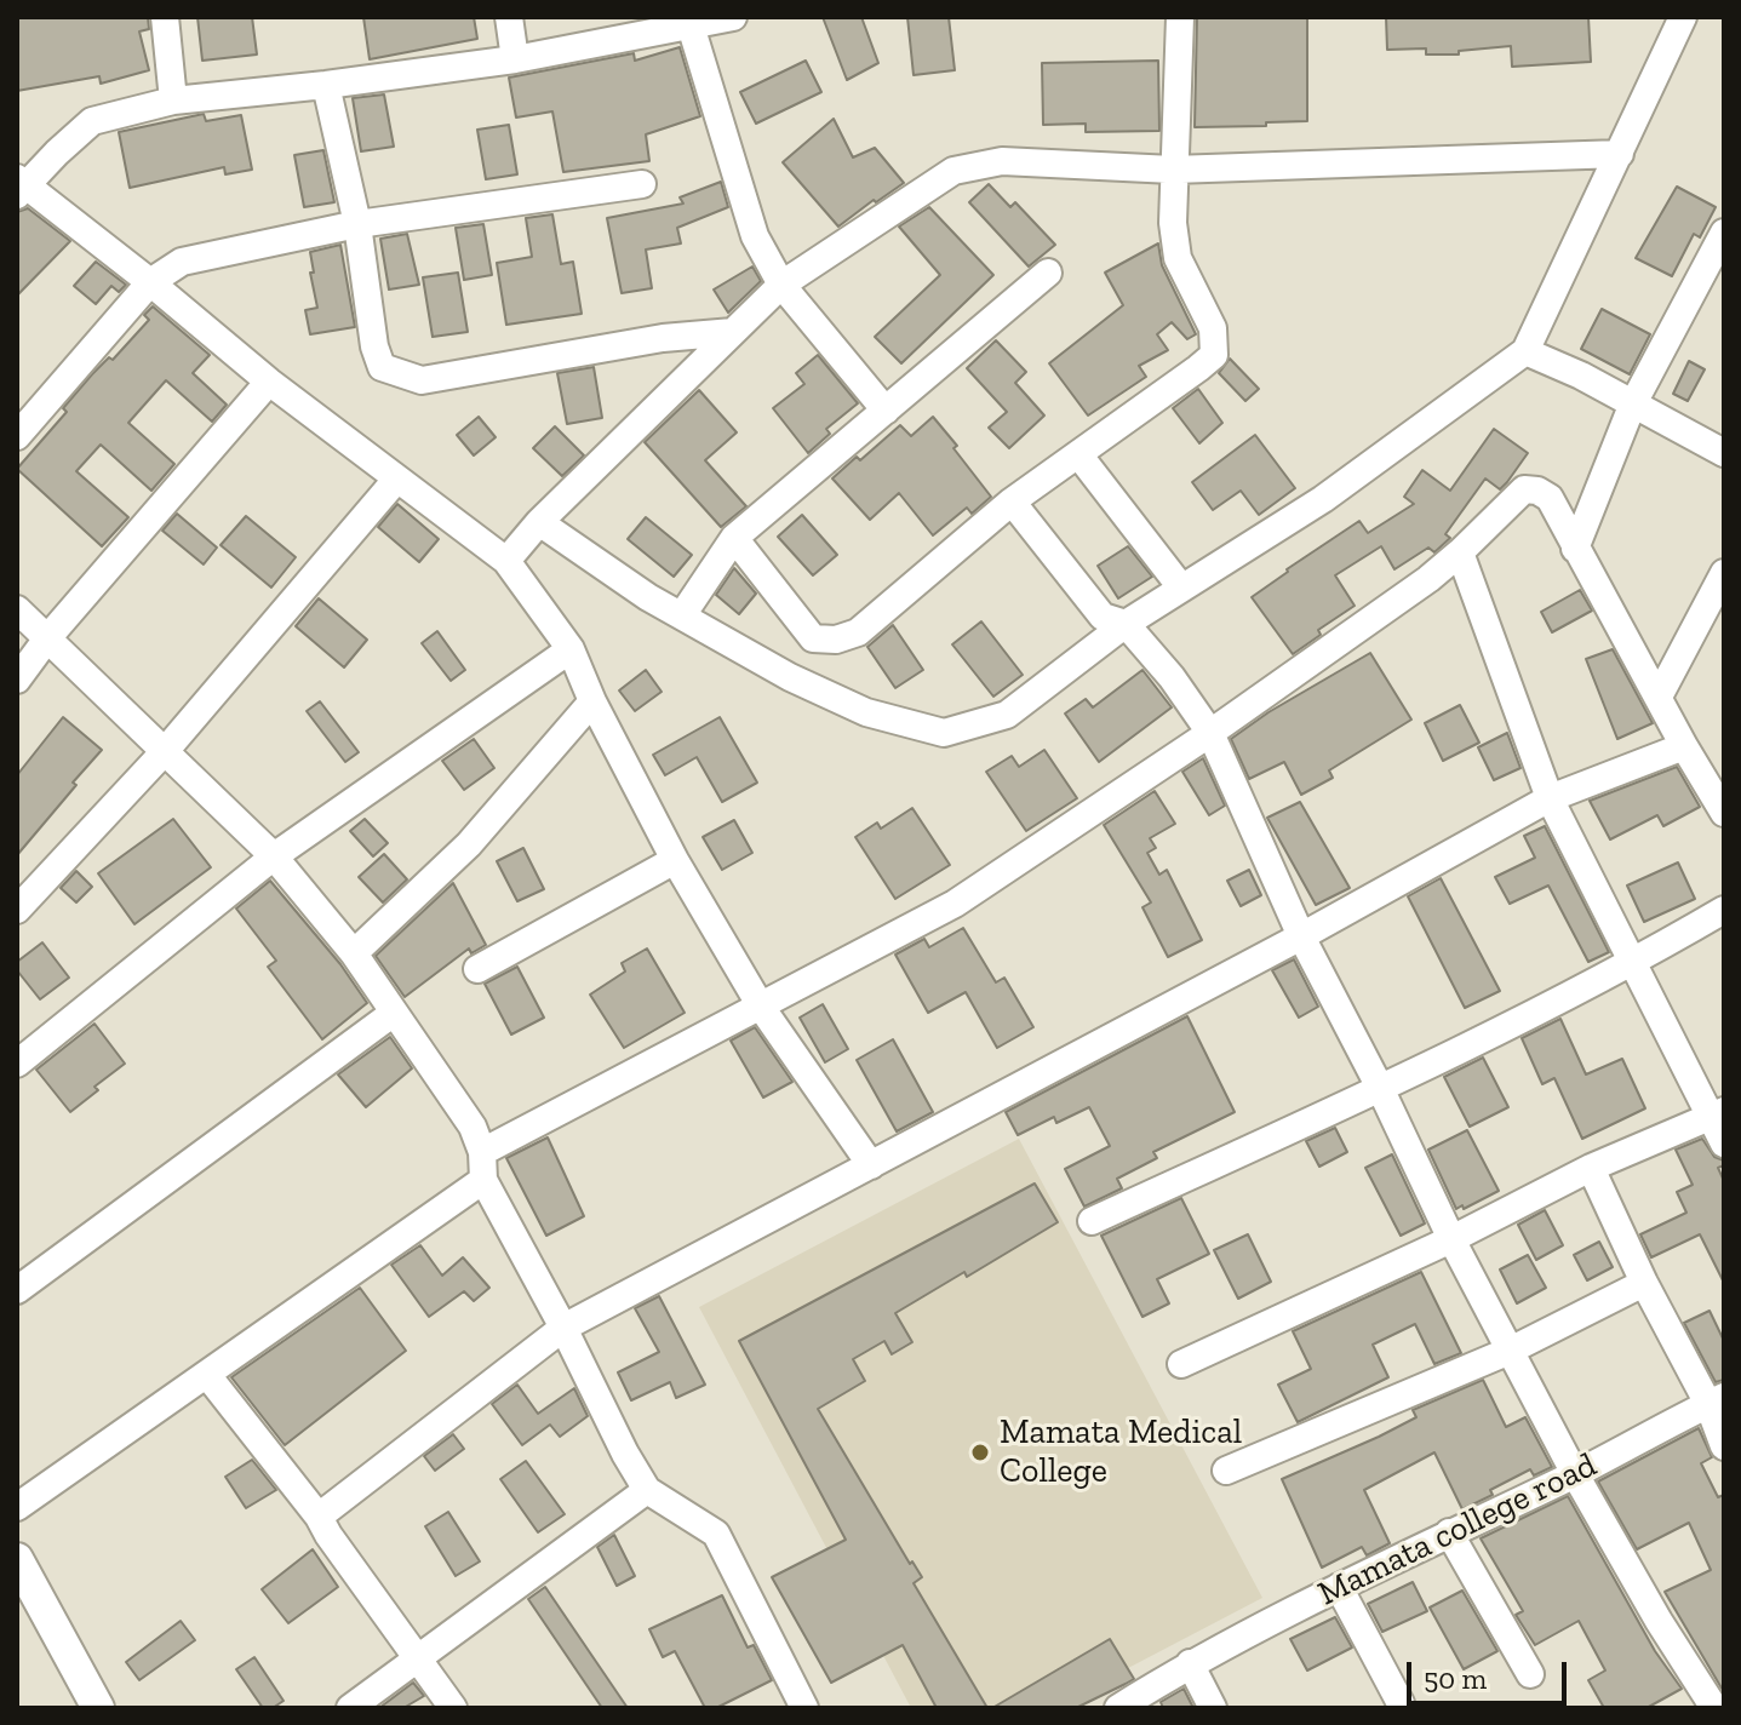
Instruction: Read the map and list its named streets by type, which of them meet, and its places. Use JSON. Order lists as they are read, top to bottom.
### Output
{
  "streets": {
    "street": ["Mamata college road"]
  },
  "places": ["Mamata Medical College"],
  "scale_bar": "50 m"
}
